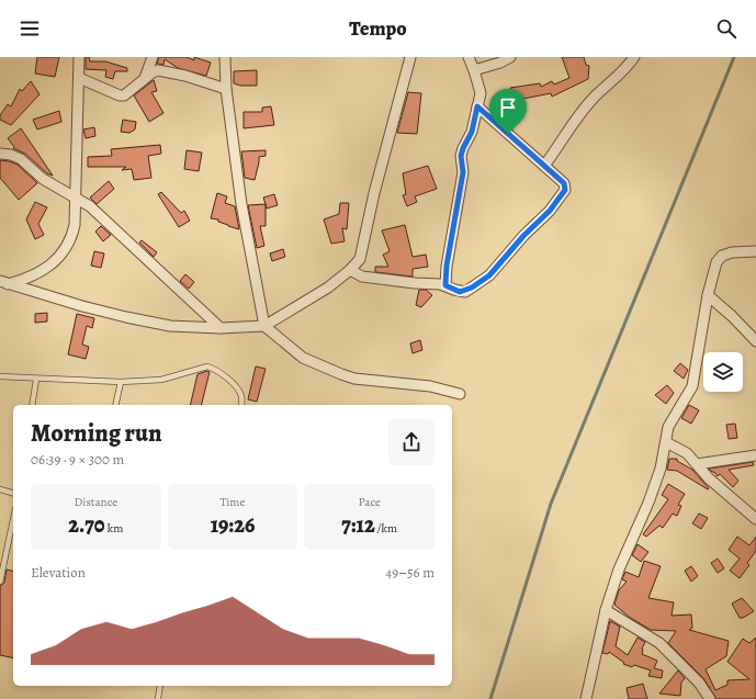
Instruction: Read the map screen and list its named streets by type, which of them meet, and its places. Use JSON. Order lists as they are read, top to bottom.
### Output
{
  "page": {
    "header": "Tempo",
    "heading": ["Morning run", "06:39 · 9 × 300 m"],
    "stats": [
      ["Distance", "2.70 km"],
      ["Time", "19:26"],
      ["Pace", "7:12 /km"]
    ],
    "chart": ["Elevation", "49–56 m"]
  }
}
